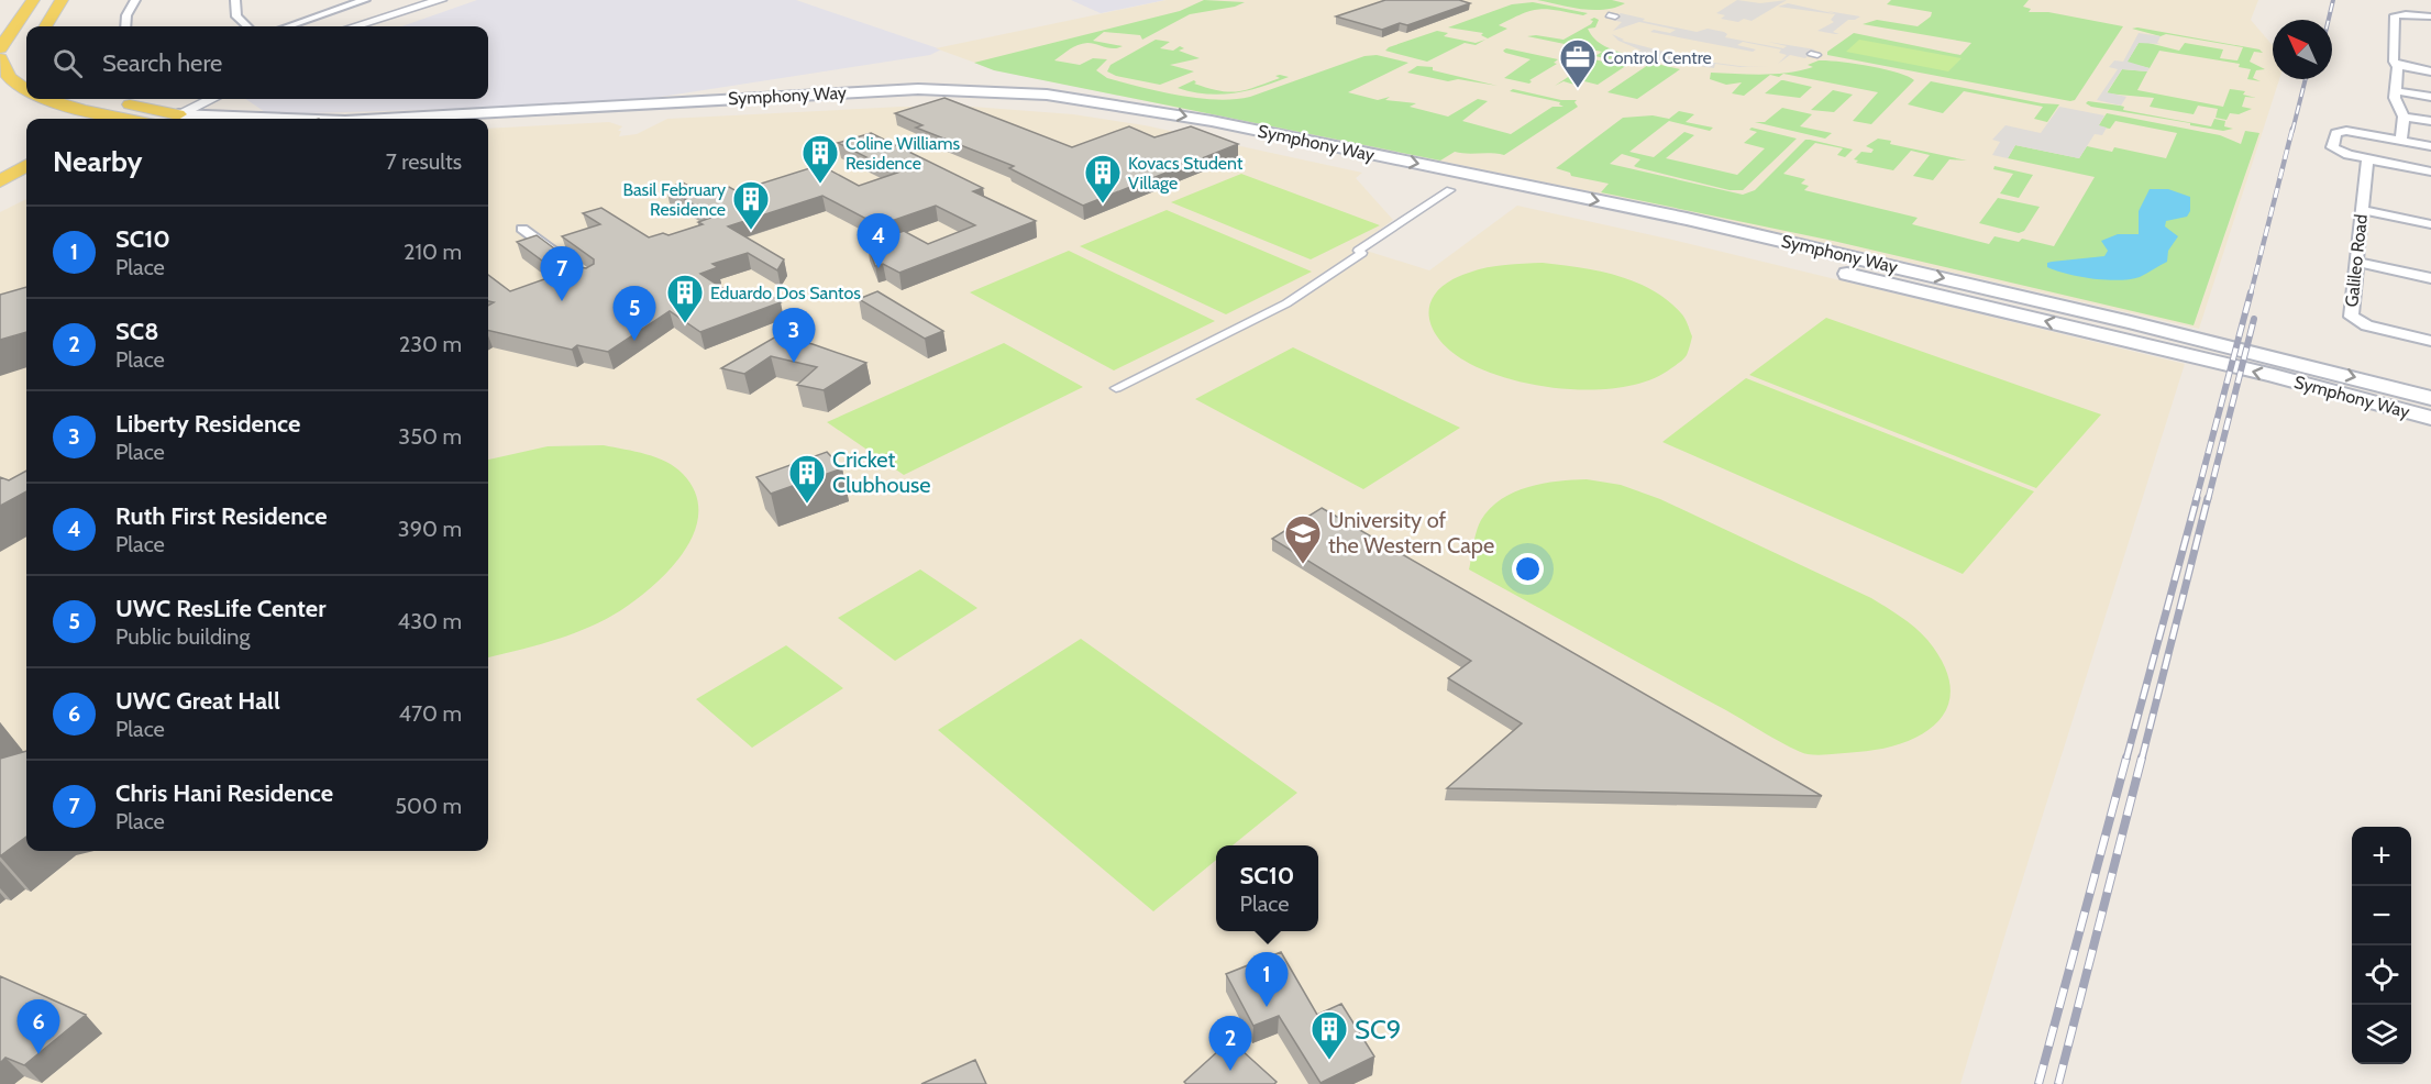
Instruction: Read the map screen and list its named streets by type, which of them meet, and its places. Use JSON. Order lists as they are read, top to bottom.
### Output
{
  "streets": {
    "main road": ["Symphony Way"],
    "street": ["Galileo Road"]
  },
  "places": {
    "office": ["Control Centre"],
    "building": [
      "Coline Williams Residence",
      "Kovacs Student Village",
      "Basil February Residence",
      "Eduardo Dos Santos",
      "Cricket Clubhouse",
      "SC9"
    ],
    "school or university": ["University of the Western Cape"]
  },
  "north": "top left",
  "page": {
    "search": "Search here",
    "heading": ["Nearby", "7 results"],
    "list": [
      {
        "mark": "1",
        "name": "SC10",
        "note": "Place",
        "value": "210 m"
      },
      {
        "mark": "2",
        "name": "SC8",
        "note": "Place",
        "value": "230 m"
      },
      {
        "mark": "3",
        "name": "Liberty Residence",
        "note": "Place",
        "value": "350 m"
      },
      {
        "mark": "4",
        "name": "Ruth First Residence",
        "note": "Place",
        "value": "390 m"
      },
      {
        "mark": "5",
        "name": "UWC ResLife Center",
        "note": "Public building",
        "value": "430 m"
      },
      {
        "mark": "6",
        "name": "UWC Great Hall",
        "note": "Place",
        "value": "470 m"
      },
      {
        "mark": "7",
        "name": "Chris Hani Residence",
        "note": "Place",
        "value": "500 m"
      }
    ],
    "pins": [
      "4",
      "7",
      "5",
      "3",
      "1",
      "6",
      "2"
    ],
    "map_buttons": ["+", "−"],
    "popup": ["SC10", "Place"]
  }
}
